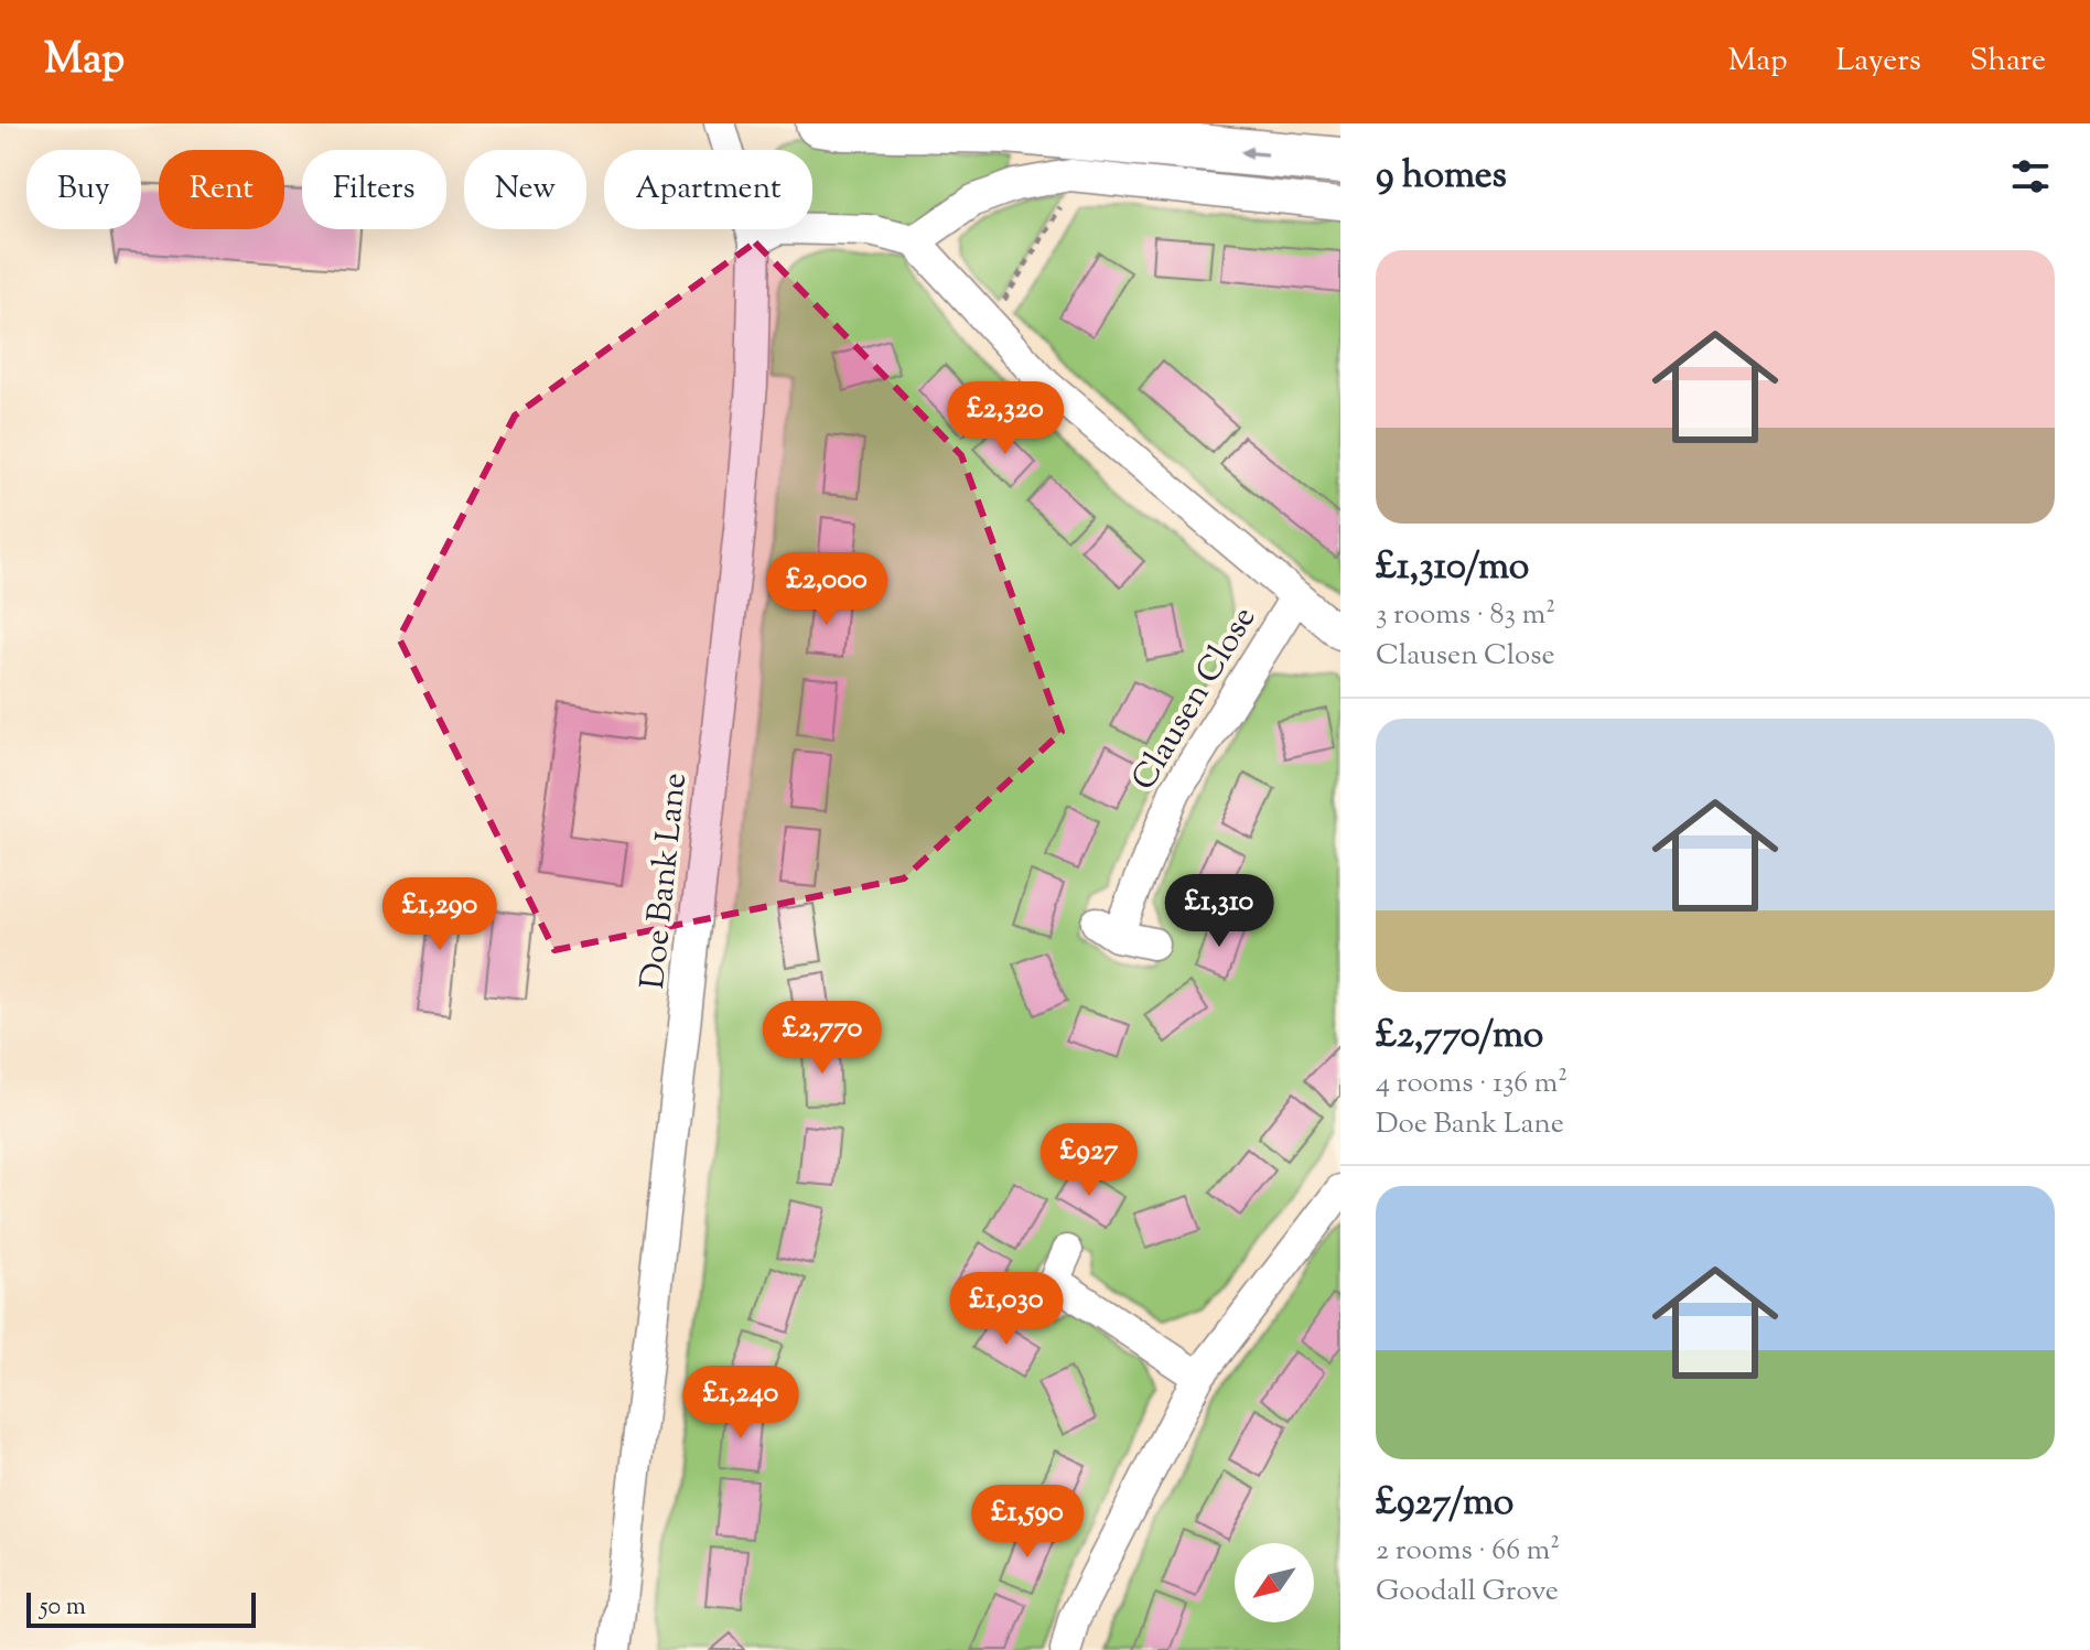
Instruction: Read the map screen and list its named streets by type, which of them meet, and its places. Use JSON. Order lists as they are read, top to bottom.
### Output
{
  "streets": {
    "street": ["Clausen Close", "Doe Bank Lane"]
  },
  "scale_bar": "50 m",
  "north": "bottom left",
  "page": {
    "header": "Map",
    "nav": ["Map", "Layers", "Share"],
    "heading": "9 homes",
    "chip": [
      "Buy",
      "Rent",
      "Filters",
      "New",
      "Apartment"
    ],
    "list": [
      {
        "name": "£1,310/mo",
        "note": "3 rooms · 83 m² · Clausen Close"
      },
      {
        "name": "£2,770/mo",
        "note": "4 rooms · 136 m² · Doe Bank Lane"
      },
      {
        "name": "£927/mo",
        "note": "2 rooms · 66 m² · Goodall Grove"
      }
    ],
    "price": [
      "£2,320",
      "£2,000",
      "£1,310",
      "£1,290",
      "£2,770",
      "£927",
      "£1,030",
      "£1,240",
      "£1,590"
    ],
    "scale": "50 m"
  }
}
